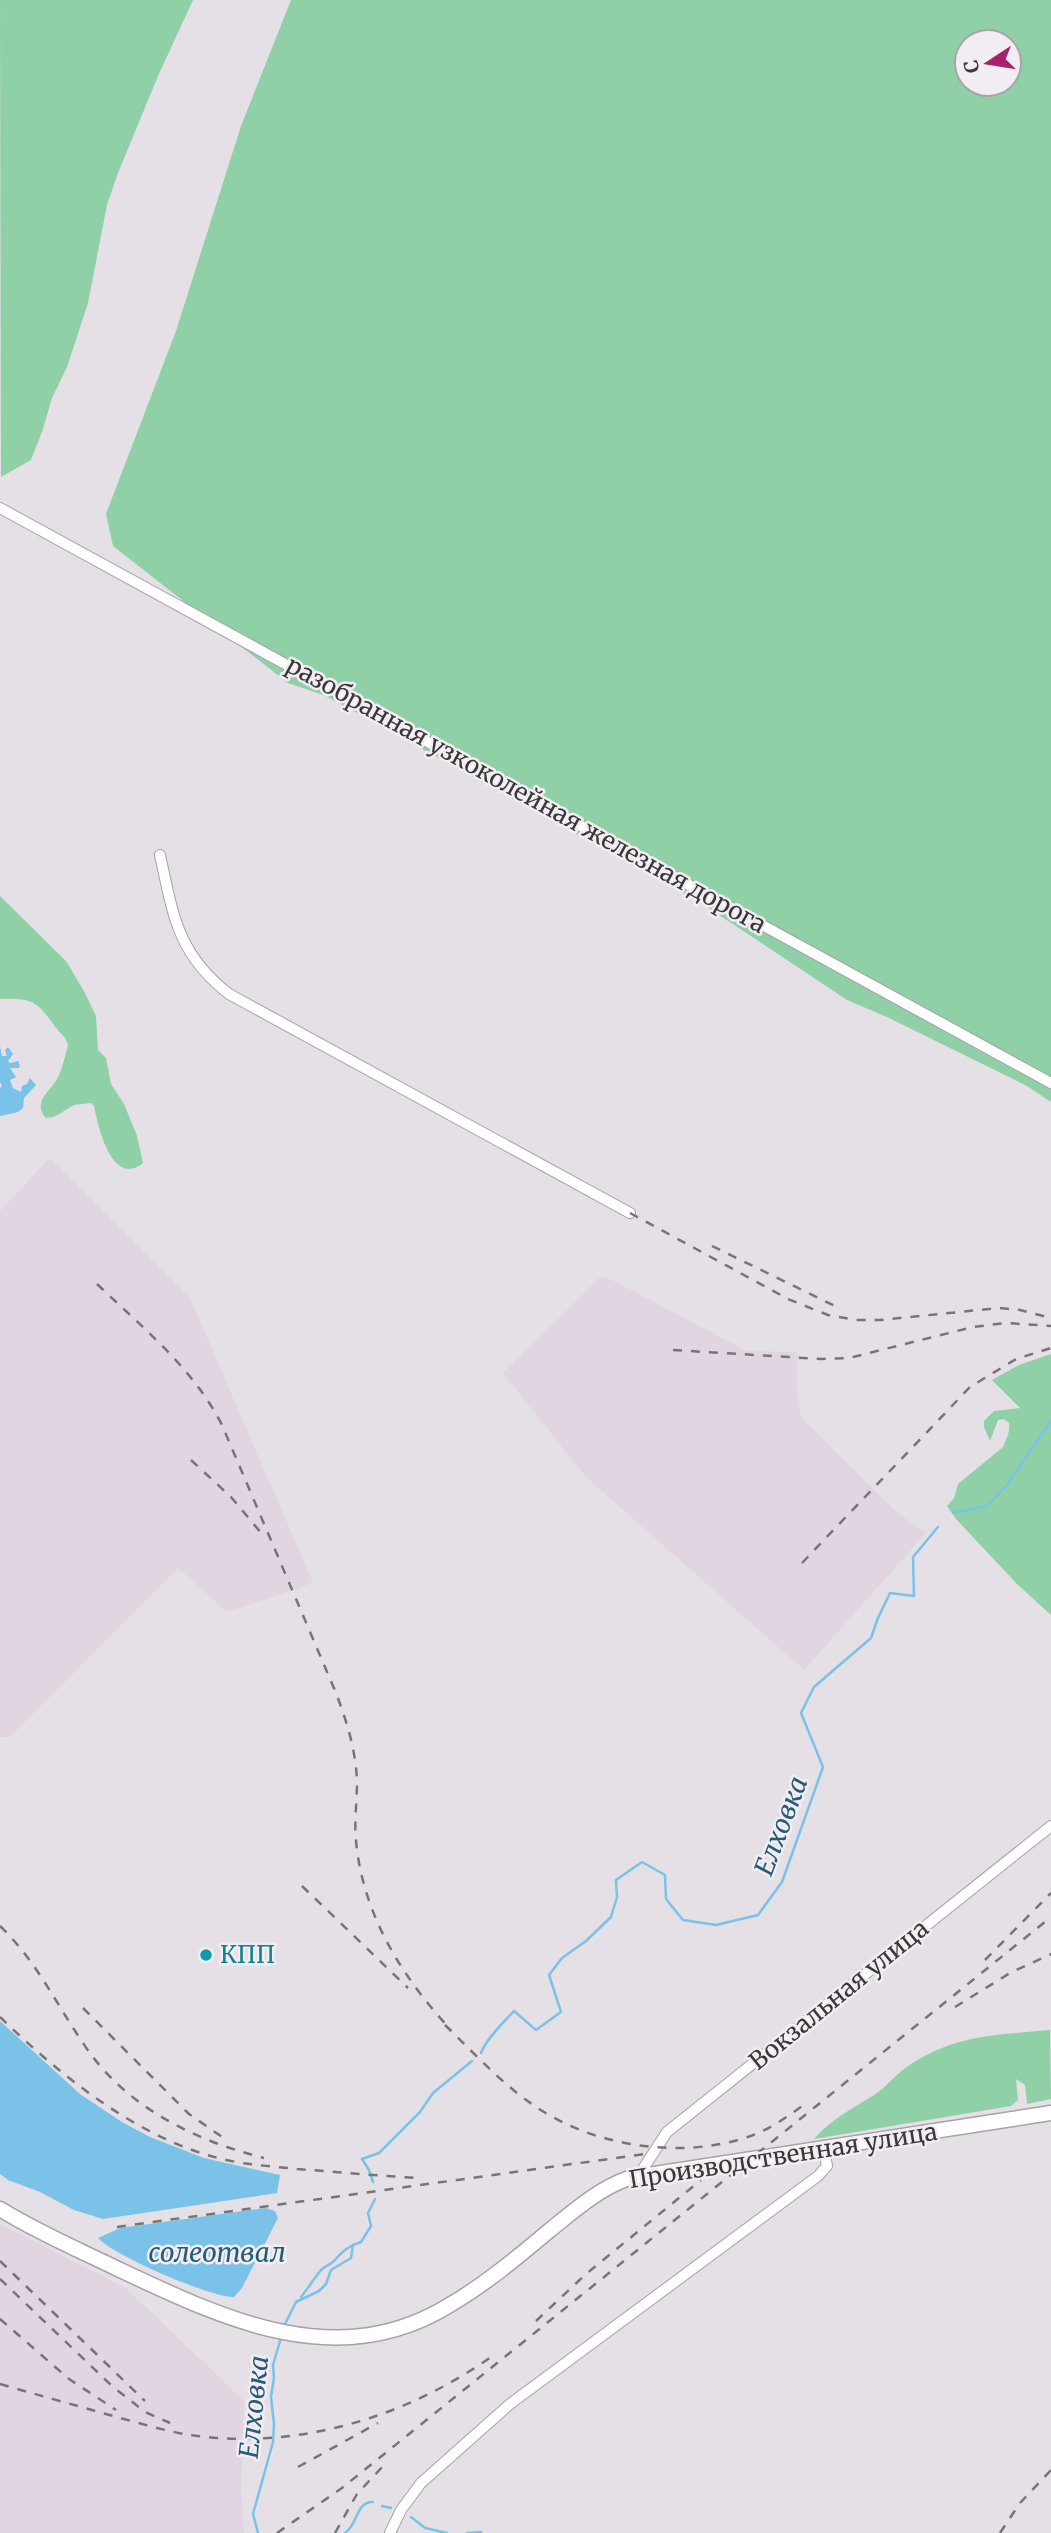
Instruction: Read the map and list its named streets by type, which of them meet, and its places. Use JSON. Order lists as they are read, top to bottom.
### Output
{
  "streets": {
    "main road": ["Производственная улица"],
    "street": ["разобранная узкоколейная железная дорога", "Вокзальная улица"]
  },
  "crossings": [
    ["Вокзальная улица", "Производственная улица"]
  ],
  "water": ["Елховка", "солеотвал"],
  "places": ["КПП"],
  "north": "left"
}
